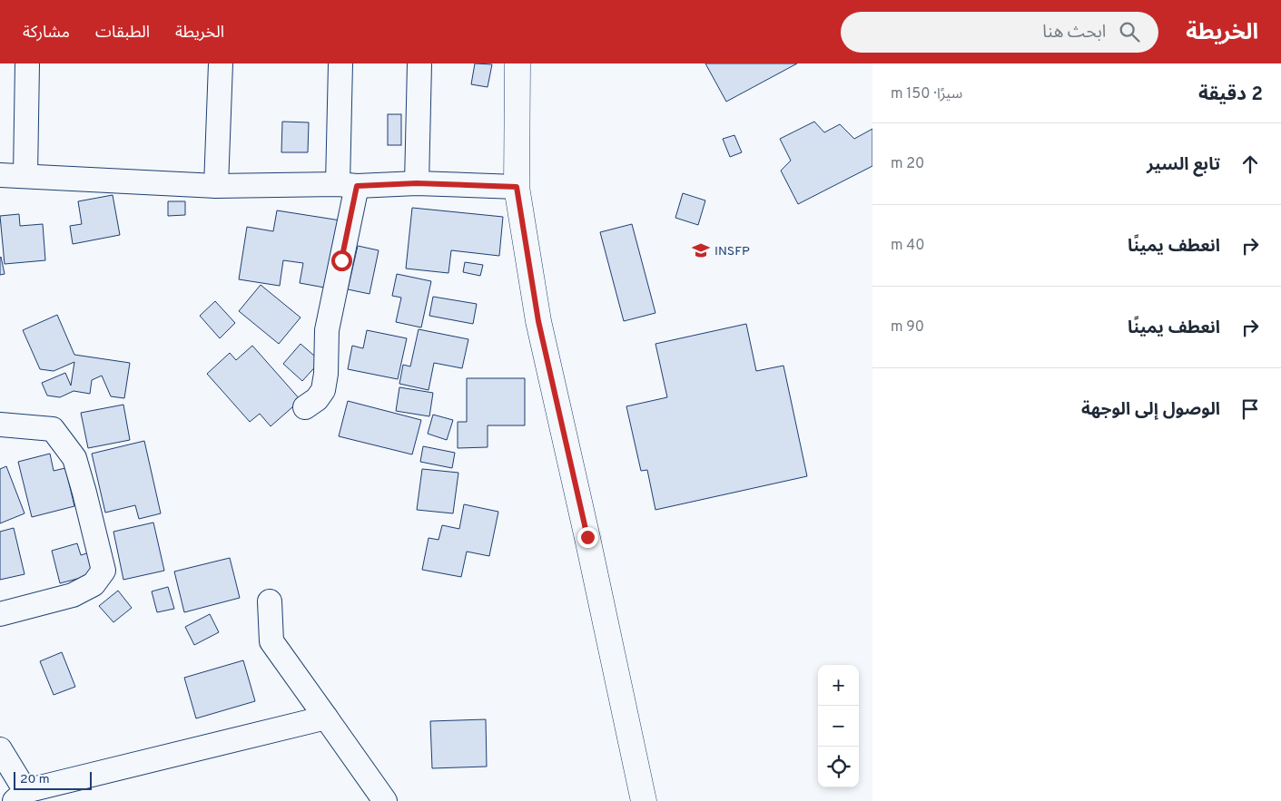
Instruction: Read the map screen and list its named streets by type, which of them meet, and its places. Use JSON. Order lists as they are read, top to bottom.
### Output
{
  "places": {
    "school or university": ["INSFP"]
  },
  "scale_bar": "20 m",
  "page": {
    "header": "الخريطة",
    "search": "ابحث هنا",
    "nav": ["الخريطة", "الطبقات", "مشاركة"],
    "heading": ["2 دقيقة", "سيرًا · 150 m"],
    "list": [
      ["تابع السير", "20 m"],
      ["انعطف يمينًا", "40 m"],
      ["انعطف يمينًا", "90 m"],
      "الوصول إلى الوجهة"
    ],
    "map_buttons": ["+", "−"],
    "scale": "20 m"
  }
}
